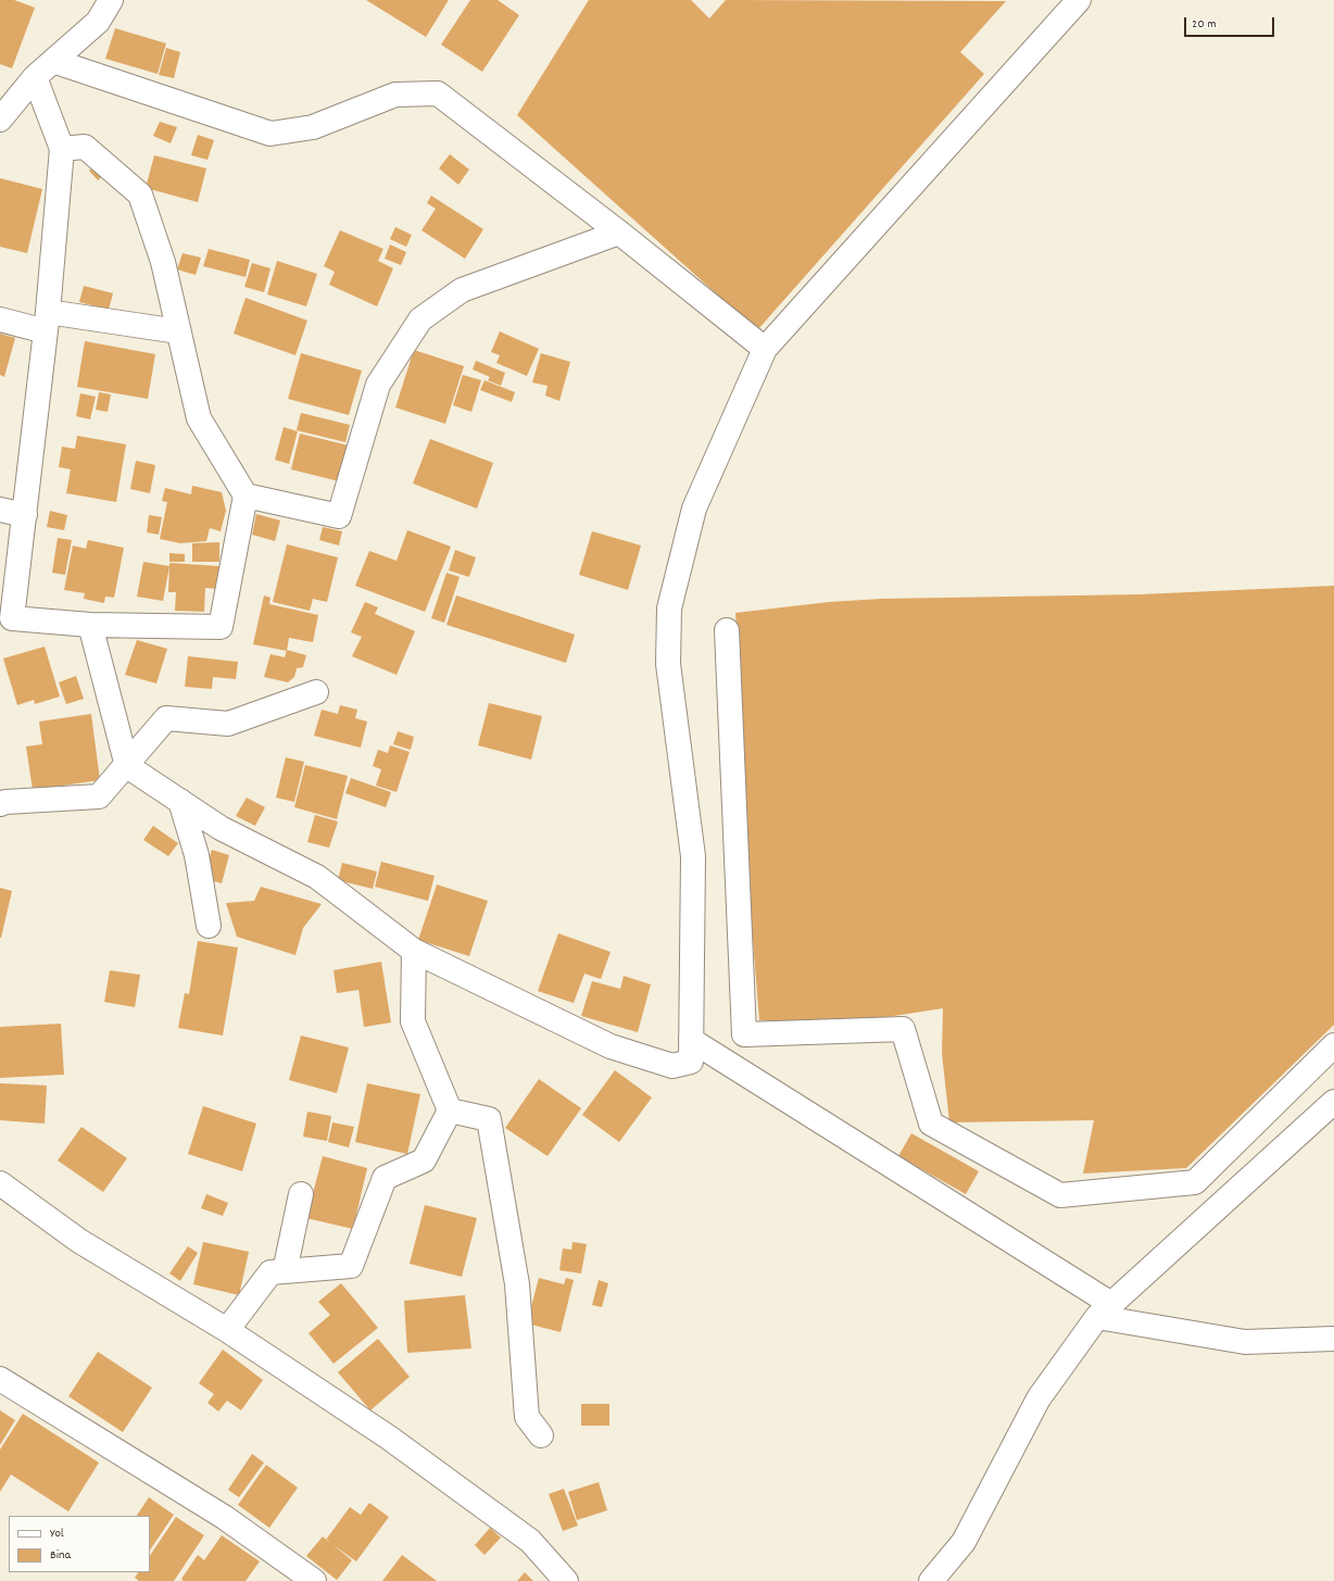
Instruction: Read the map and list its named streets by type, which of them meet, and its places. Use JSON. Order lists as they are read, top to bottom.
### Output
{
  "legend": ["Yol", "Bina"],
  "scale_bar": "20 m"
}
